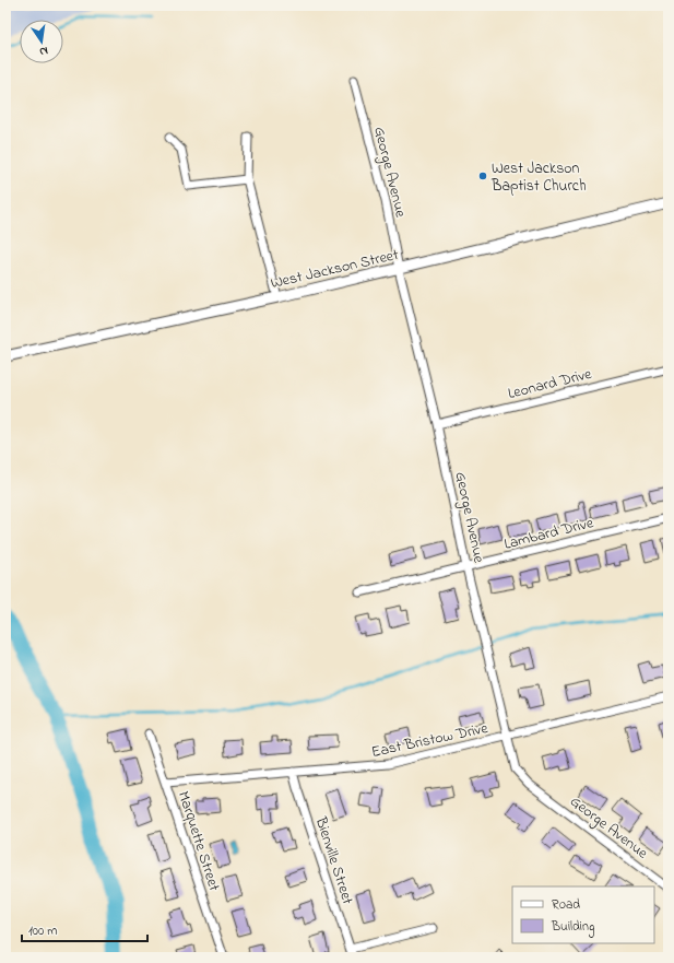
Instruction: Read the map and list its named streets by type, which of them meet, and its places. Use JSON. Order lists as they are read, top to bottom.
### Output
{
  "streets": {
    "street": [
      "George Avenue",
      "West Jackson Street",
      "Leonard Drive",
      "Lambard Drive",
      "East Bristow Drive",
      "Marquette Street",
      "Bienville Street"
    ]
  },
  "crossings": [
    ["George Avenue", "West Jackson Street"],
    ["George Avenue", "Leonard Drive"],
    ["George Avenue", "Lambard Drive"],
    ["George Avenue", "East Bristow Drive"],
    ["East Bristow Drive", "Marquette Street"],
    ["East Bristow Drive", "Bienville Street"]
  ],
  "places": ["West Jackson Baptist Church"],
  "legend": ["Road", "Building"],
  "scale_bar": "100 m",
  "north": "bottom"
}
